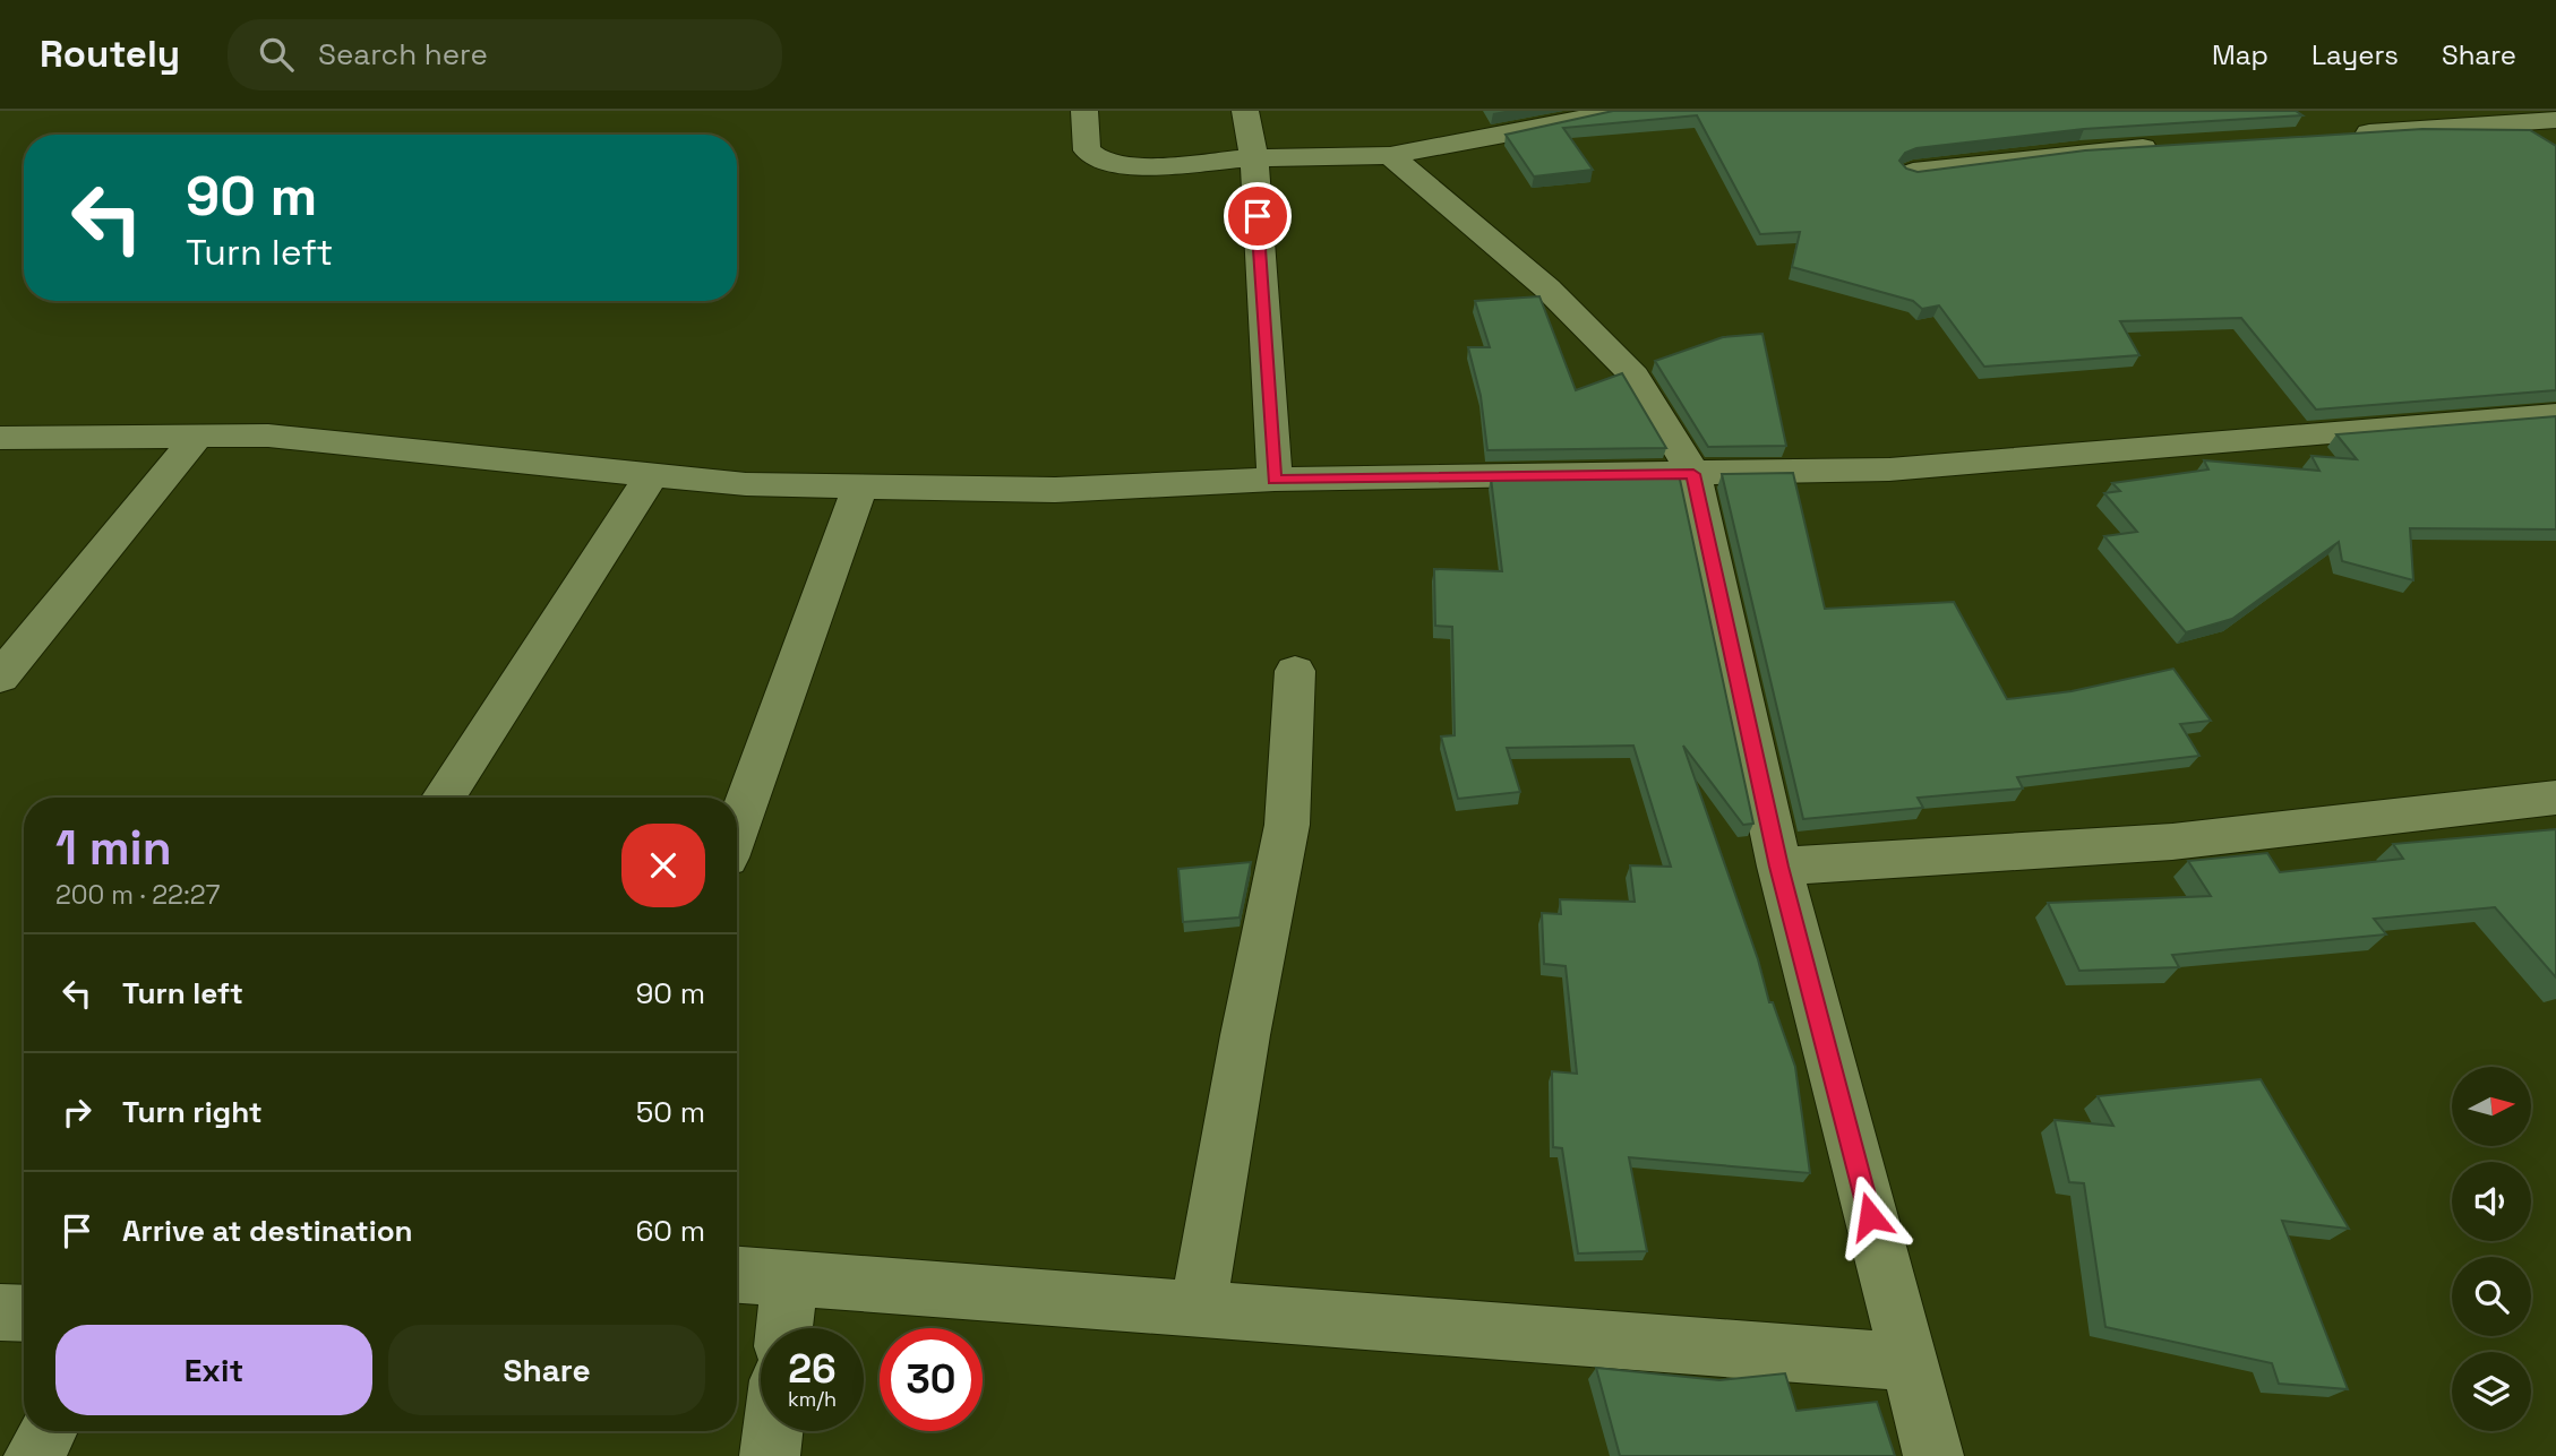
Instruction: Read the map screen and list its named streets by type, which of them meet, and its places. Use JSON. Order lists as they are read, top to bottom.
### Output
{
  "north": "right",
  "page": {
    "header": "Routely",
    "search": "Search here",
    "nav": ["Map", "Layers", "Share"],
    "turn": ["90 m", "Turn left"],
    "heading": ["1 min", "200 m · 22:27"],
    "list": [
      {
        "name": "Turn left",
        "value": "90 m"
      },
      {
        "name": "Turn right",
        "value": "50 m"
      },
      {
        "name": "Arrive at destination",
        "value": "60 m"
      }
    ],
    "buttons": ["Exit", "Share"],
    "speed": "26 km/h",
    "limit": "30"
  }
}
